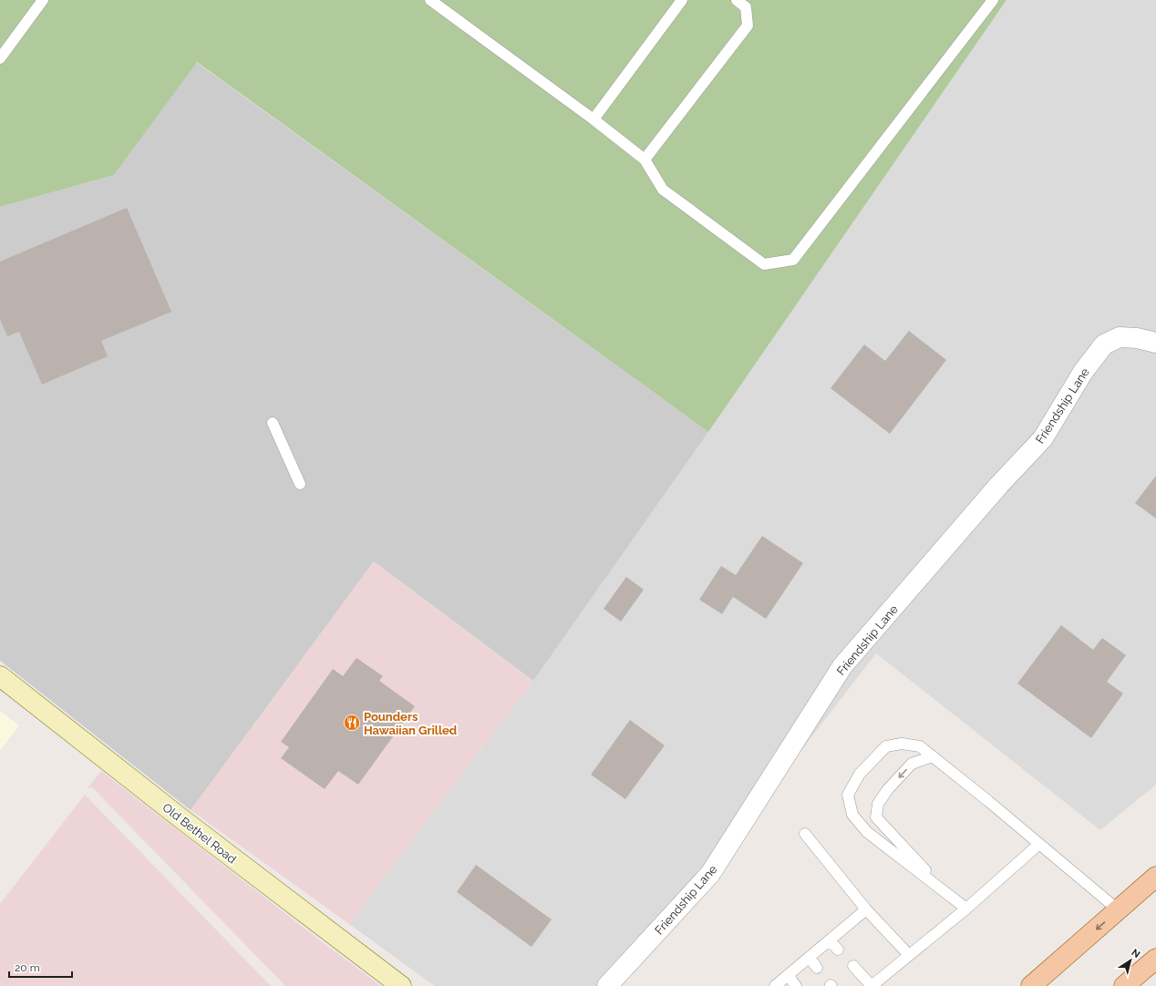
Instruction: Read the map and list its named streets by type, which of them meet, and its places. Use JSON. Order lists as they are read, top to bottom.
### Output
{
  "streets": {
    "street": ["Friendship Lane", "Old Bethel Road"]
  },
  "places": {
    "restaurant": ["Pounders Hawaiian Grilled"]
  },
  "scale_bar": "20 m",
  "north": "top right"
}
